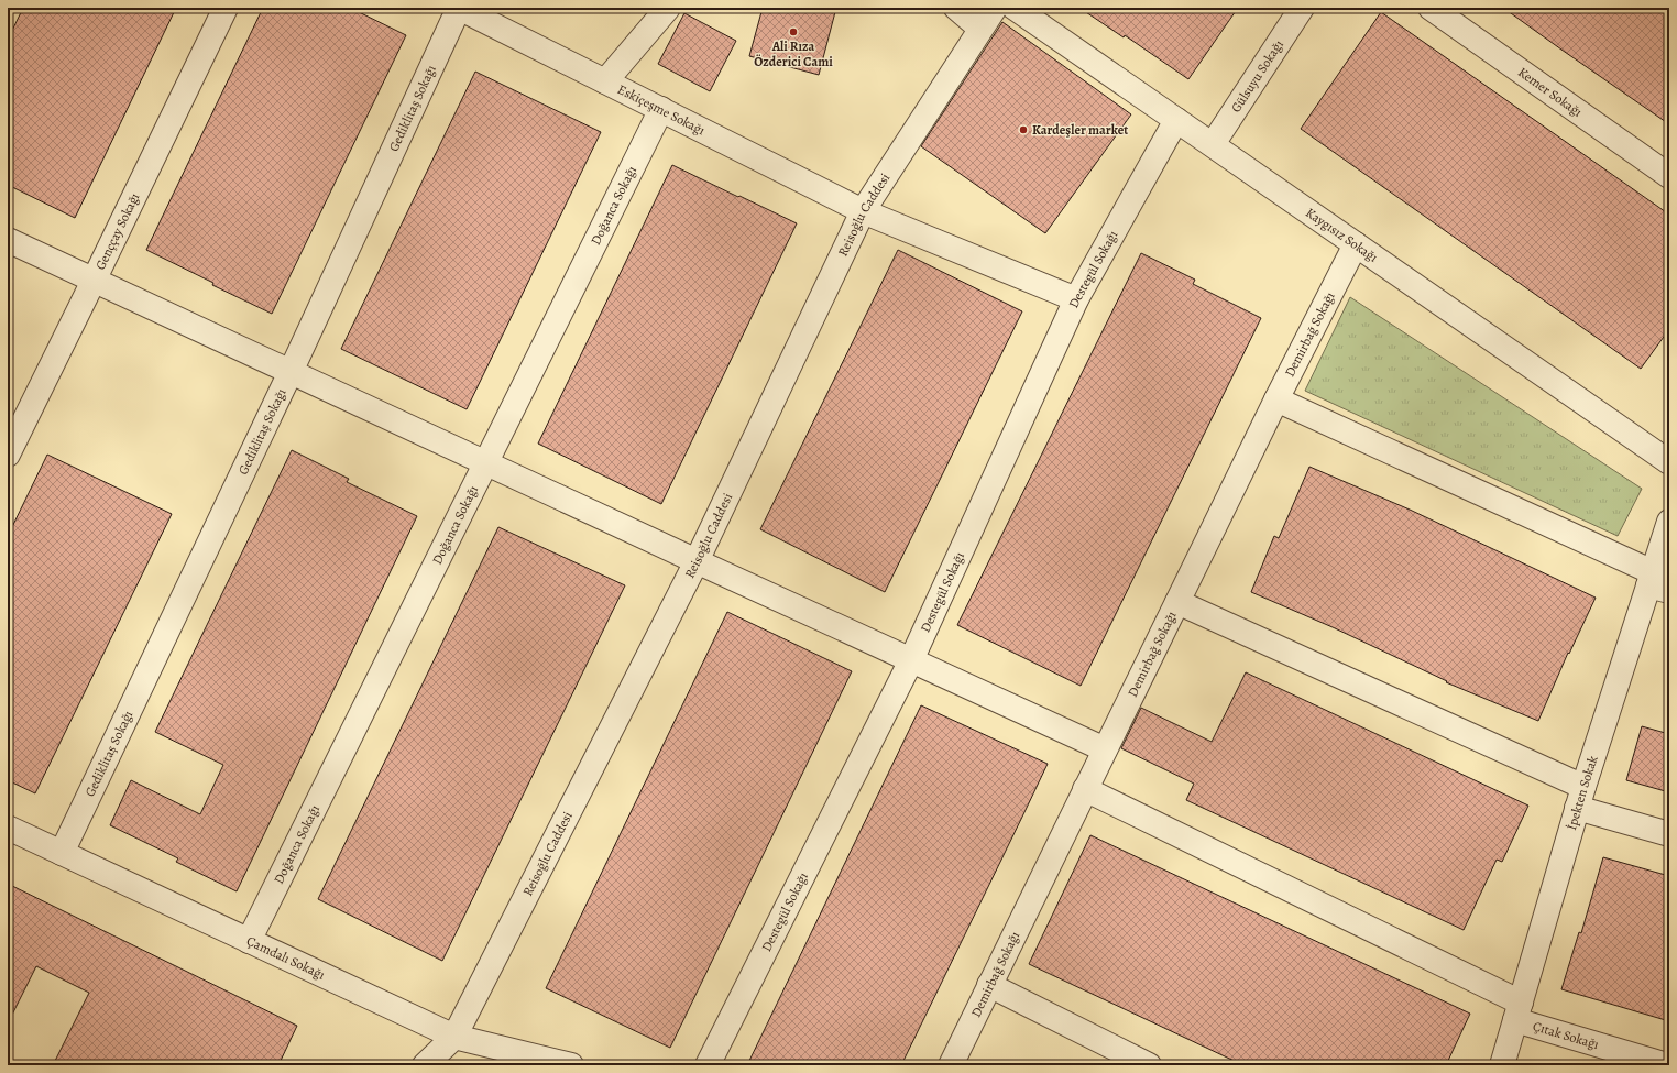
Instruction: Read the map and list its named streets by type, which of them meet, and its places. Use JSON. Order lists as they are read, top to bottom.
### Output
{
  "streets": {
    "street": [
      "Gülsuyu Sokağı",
      "Kemer Sokağı",
      "Gediklitaş Sokağı",
      "Eskiçeşme Sokağı",
      "Doğanca Sokağı",
      "Reisoğlu Caddesi",
      "Genççay Sokağı",
      "Kaygısız Sokağı",
      "Destegül Sokağı",
      "Demirbağ Sokağı",
      "İpekten Sokak",
      "Çamdalı Sokağı",
      "Çıtak Sokağı"
    ]
  },
  "crossings": [
    ["Gülsuyu Sokağı", "Kaygısız Sokağı"],
    ["Gediklitaş Sokağı", "Eskiçeşme Sokağı"],
    ["Gediklitaş Sokağı", "Çamdalı Sokağı"],
    ["Eskiçeşme Sokağı", "Doğanca Sokağı"],
    ["Eskiçeşme Sokağı", "Reisoğlu Caddesi"],
    ["Eskiçeşme Sokağı", "Destegül Sokağı"],
    ["Doğanca Sokağı", "Çamdalı Sokağı"],
    ["Reisoğlu Caddesi", "Çamdalı Sokağı"],
    ["Kaygısız Sokağı", "Destegül Sokağı"],
    ["Kaygısız Sokağı", "Demirbağ Sokağı"],
    ["Demirbağ Sokağı", "Çıtak Sokağı"],
    ["İpekten Sokak", "Çıtak Sokağı"]
  ],
  "places": ["Ali Rıza Özderici Cami", "Kardeşler market"]
}
